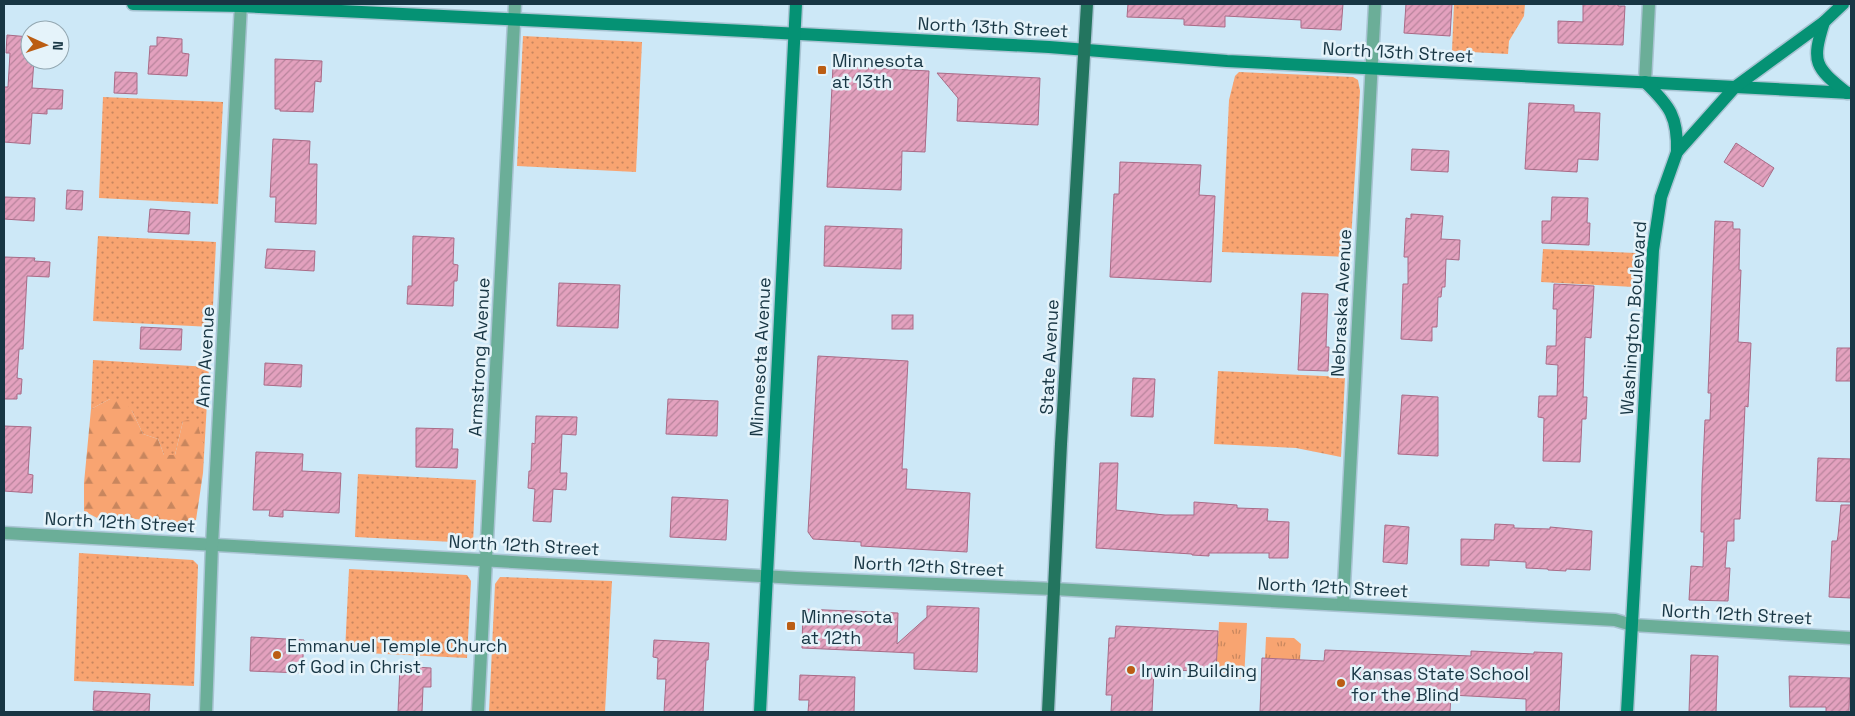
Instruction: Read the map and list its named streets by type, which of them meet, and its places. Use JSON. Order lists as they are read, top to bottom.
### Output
{
  "streets": {
    "main road": ["State Avenue"],
    "street": [
      "North 13th Street",
      "Nebraska Avenue",
      "Washington Boulevard",
      "Ann Avenue",
      "Armstrong Avenue",
      "Minnesota Avenue",
      "North 12th Street"
    ]
  },
  "crossings": [
    ["North 13th Street", "Nebraska Avenue"],
    ["North 13th Street", "Washington Boulevard"],
    ["North 13th Street", "Ann Avenue"],
    ["North 13th Street", "Armstrong Avenue"],
    ["North 13th Street", "Minnesota Avenue"],
    ["North 13th Street", "State Avenue"],
    ["Nebraska Avenue", "North 12th Street"],
    ["Washington Boulevard", "North 12th Street"],
    ["Ann Avenue", "North 12th Street"],
    ["Armstrong Avenue", "North 12th Street"],
    ["Minnesota Avenue", "North 12th Street"],
    ["State Avenue", "North 12th Street"]
  ],
  "places": {
    "transit": ["Minnesota at 13th", "Minnesota at 12th"],
    "other": ["Emmanuel Temple Church of God in Christ", "Irwin Building", "Kansas State School for the Blind"]
  },
  "north": "right"
}
